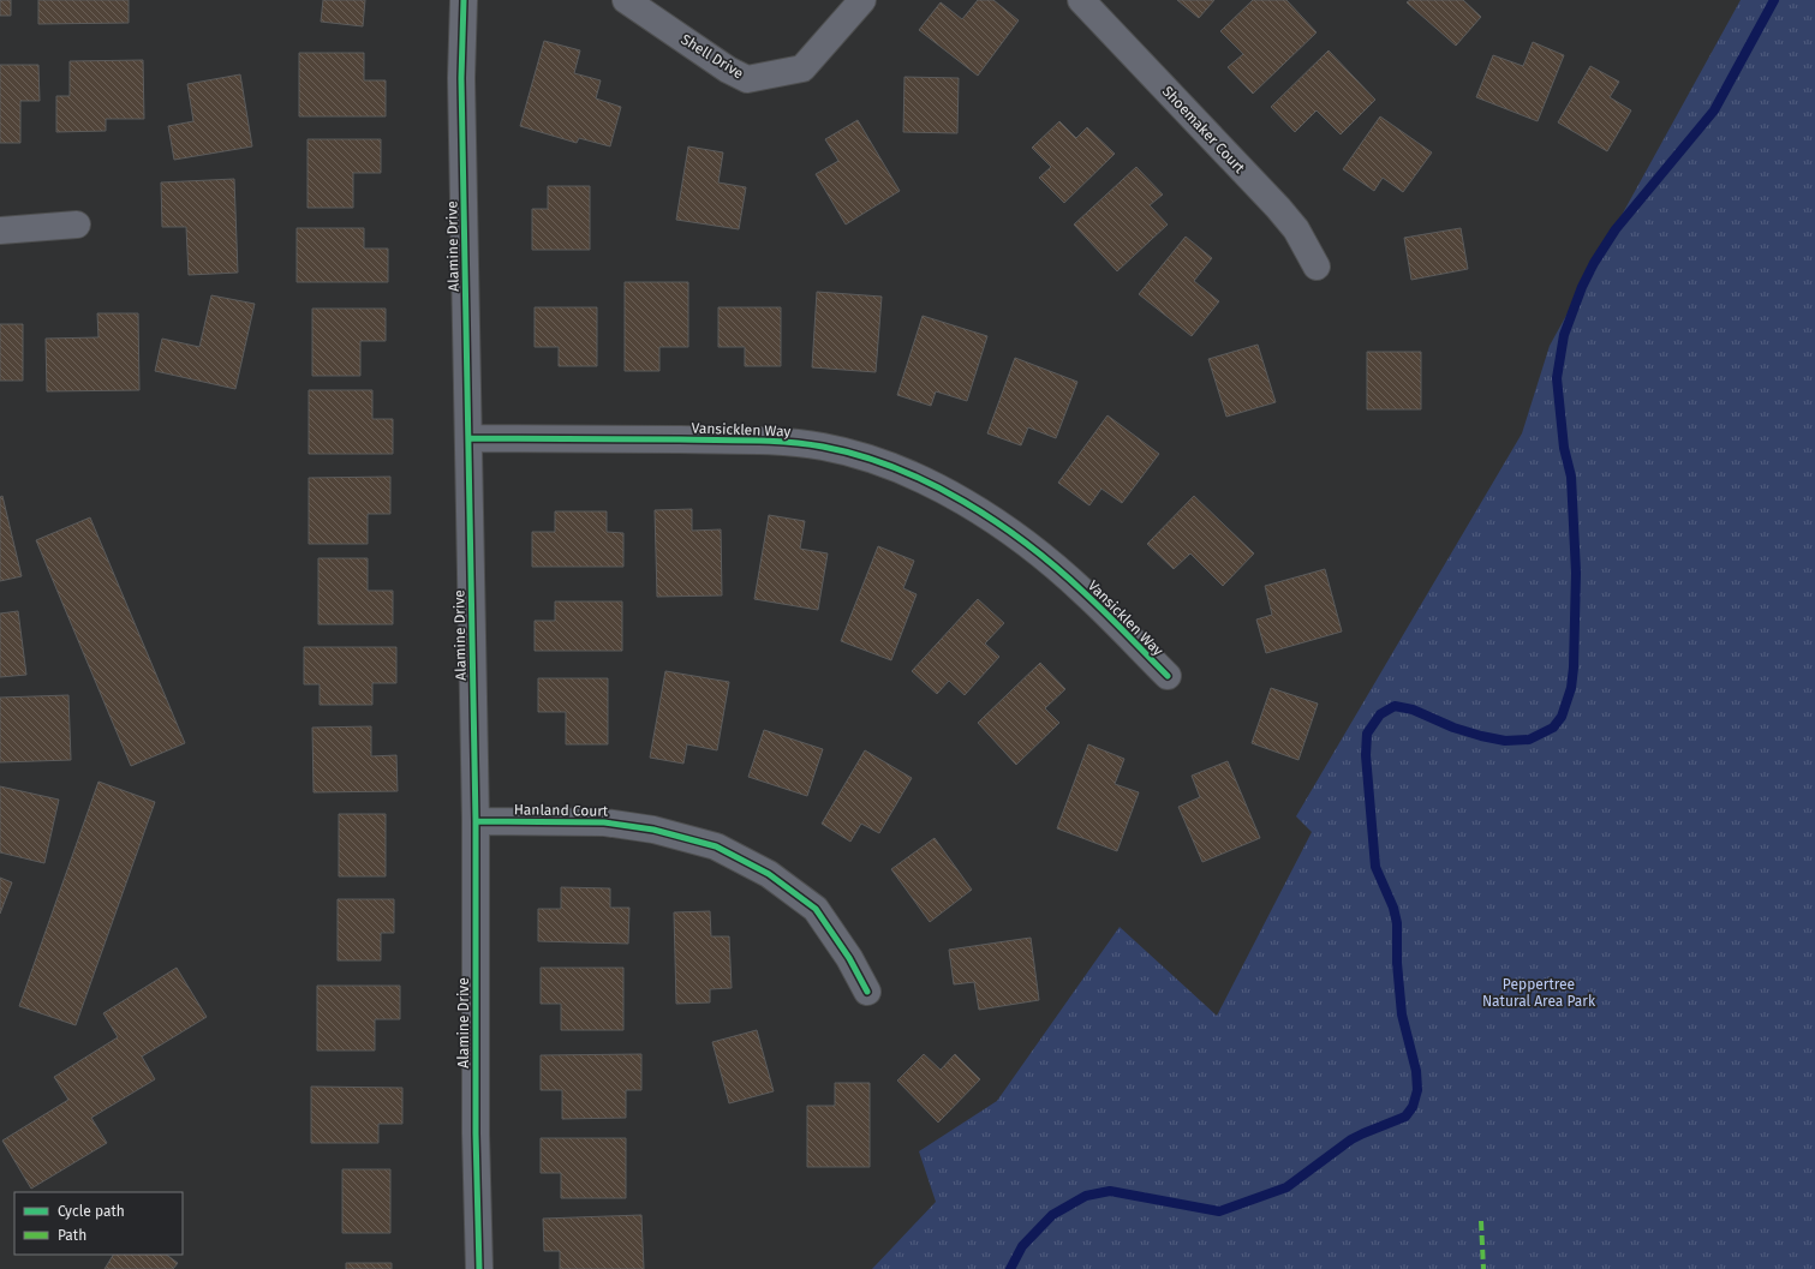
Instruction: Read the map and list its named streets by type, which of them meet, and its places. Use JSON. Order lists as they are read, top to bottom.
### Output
{
  "streets": {
    "street": [
      "Shell Drive",
      "Shoemaker Court",
      "Alamine Drive",
      "Vansicklen Way",
      "Hanland Court"
    ]
  },
  "crossings": [
    ["Alamine Drive", "Vansicklen Way"],
    ["Alamine Drive", "Hanland Court"]
  ],
  "parks": ["Peppertree Natural Area Park"],
  "legend": ["Cycle path", "Path"]
}
